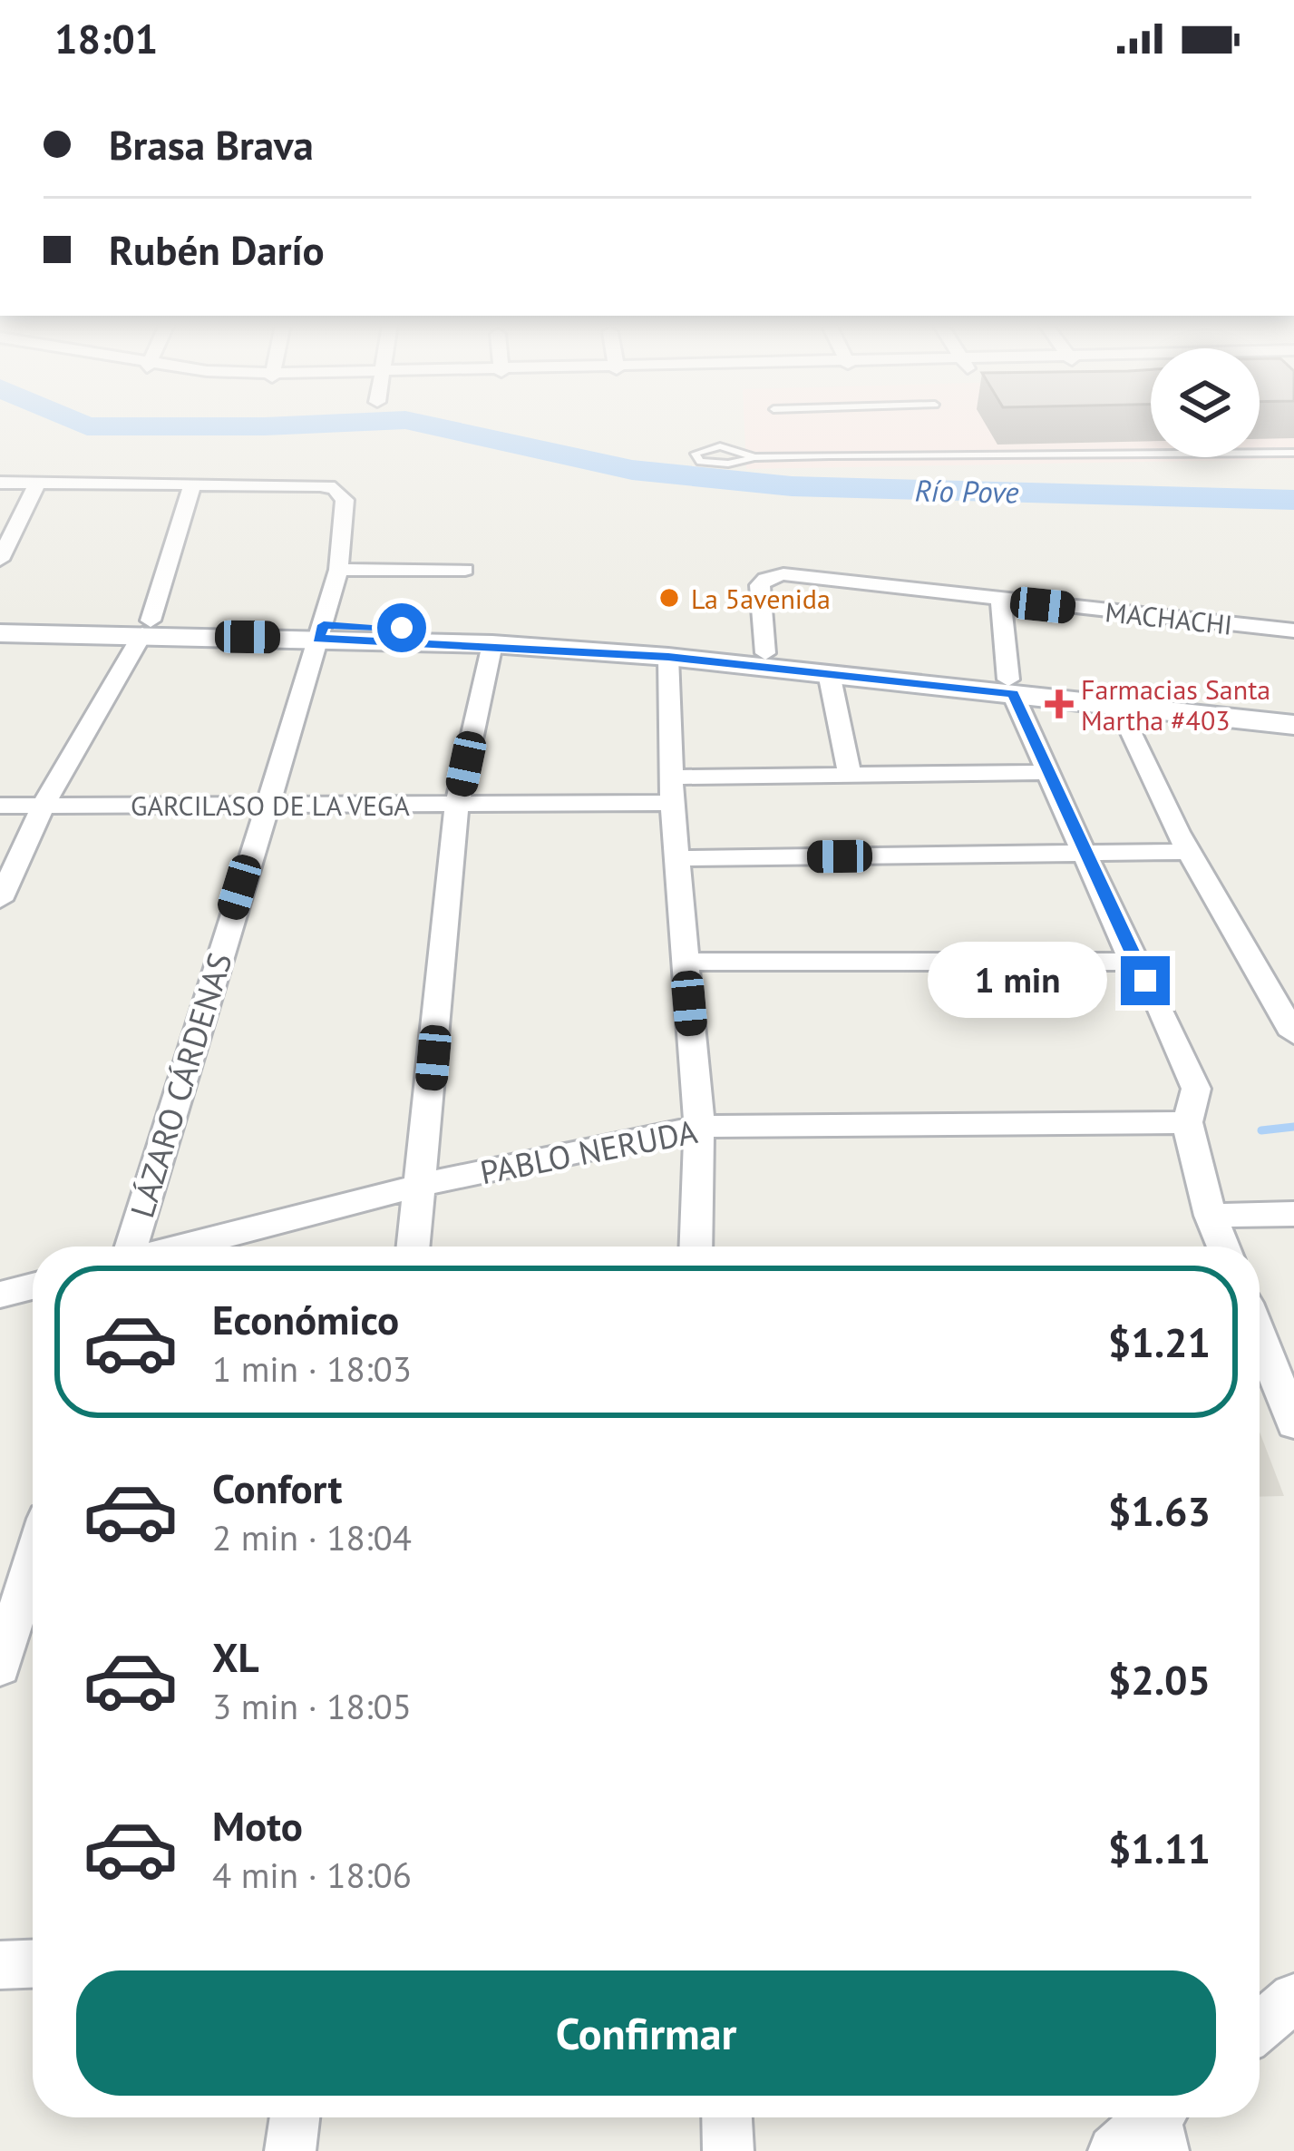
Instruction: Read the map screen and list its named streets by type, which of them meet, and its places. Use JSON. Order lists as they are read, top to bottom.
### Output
{
  "streets": {
    "street": [
      "MACHACHI",
      "GARCILASO DE LA VEGA",
      "LÁZARO CÁRDENAS",
      "PABLO NERUDA"
    ]
  },
  "crossings": [
    ["GARCILASO DE LA VEGA", "LÁZARO CÁRDENAS"]
  ],
  "water": ["Río Pove"],
  "places": {
    "other": ["La 5avenida"],
    "health": ["Farmacias Santa Martha #403"]
  },
  "page": {
    "status": "18:01",
    "banner": ["Brasa Brava", "Rubén Darío"],
    "bubble": "1 min",
    "list": [
      {
        "name": "Económico",
        "note": "1 min · 18:03",
        "value": "$1.21"
      },
      {
        "name": "Confort",
        "note": "2 min · 18:04",
        "value": "$1.63"
      },
      {
        "name": "XL",
        "note": "3 min · 18:05",
        "value": "$2.05"
      },
      {
        "name": "Moto",
        "note": "4 min · 18:06",
        "value": "$1.11"
      }
    ],
    "buttons": "Confirmar"
  }
}
